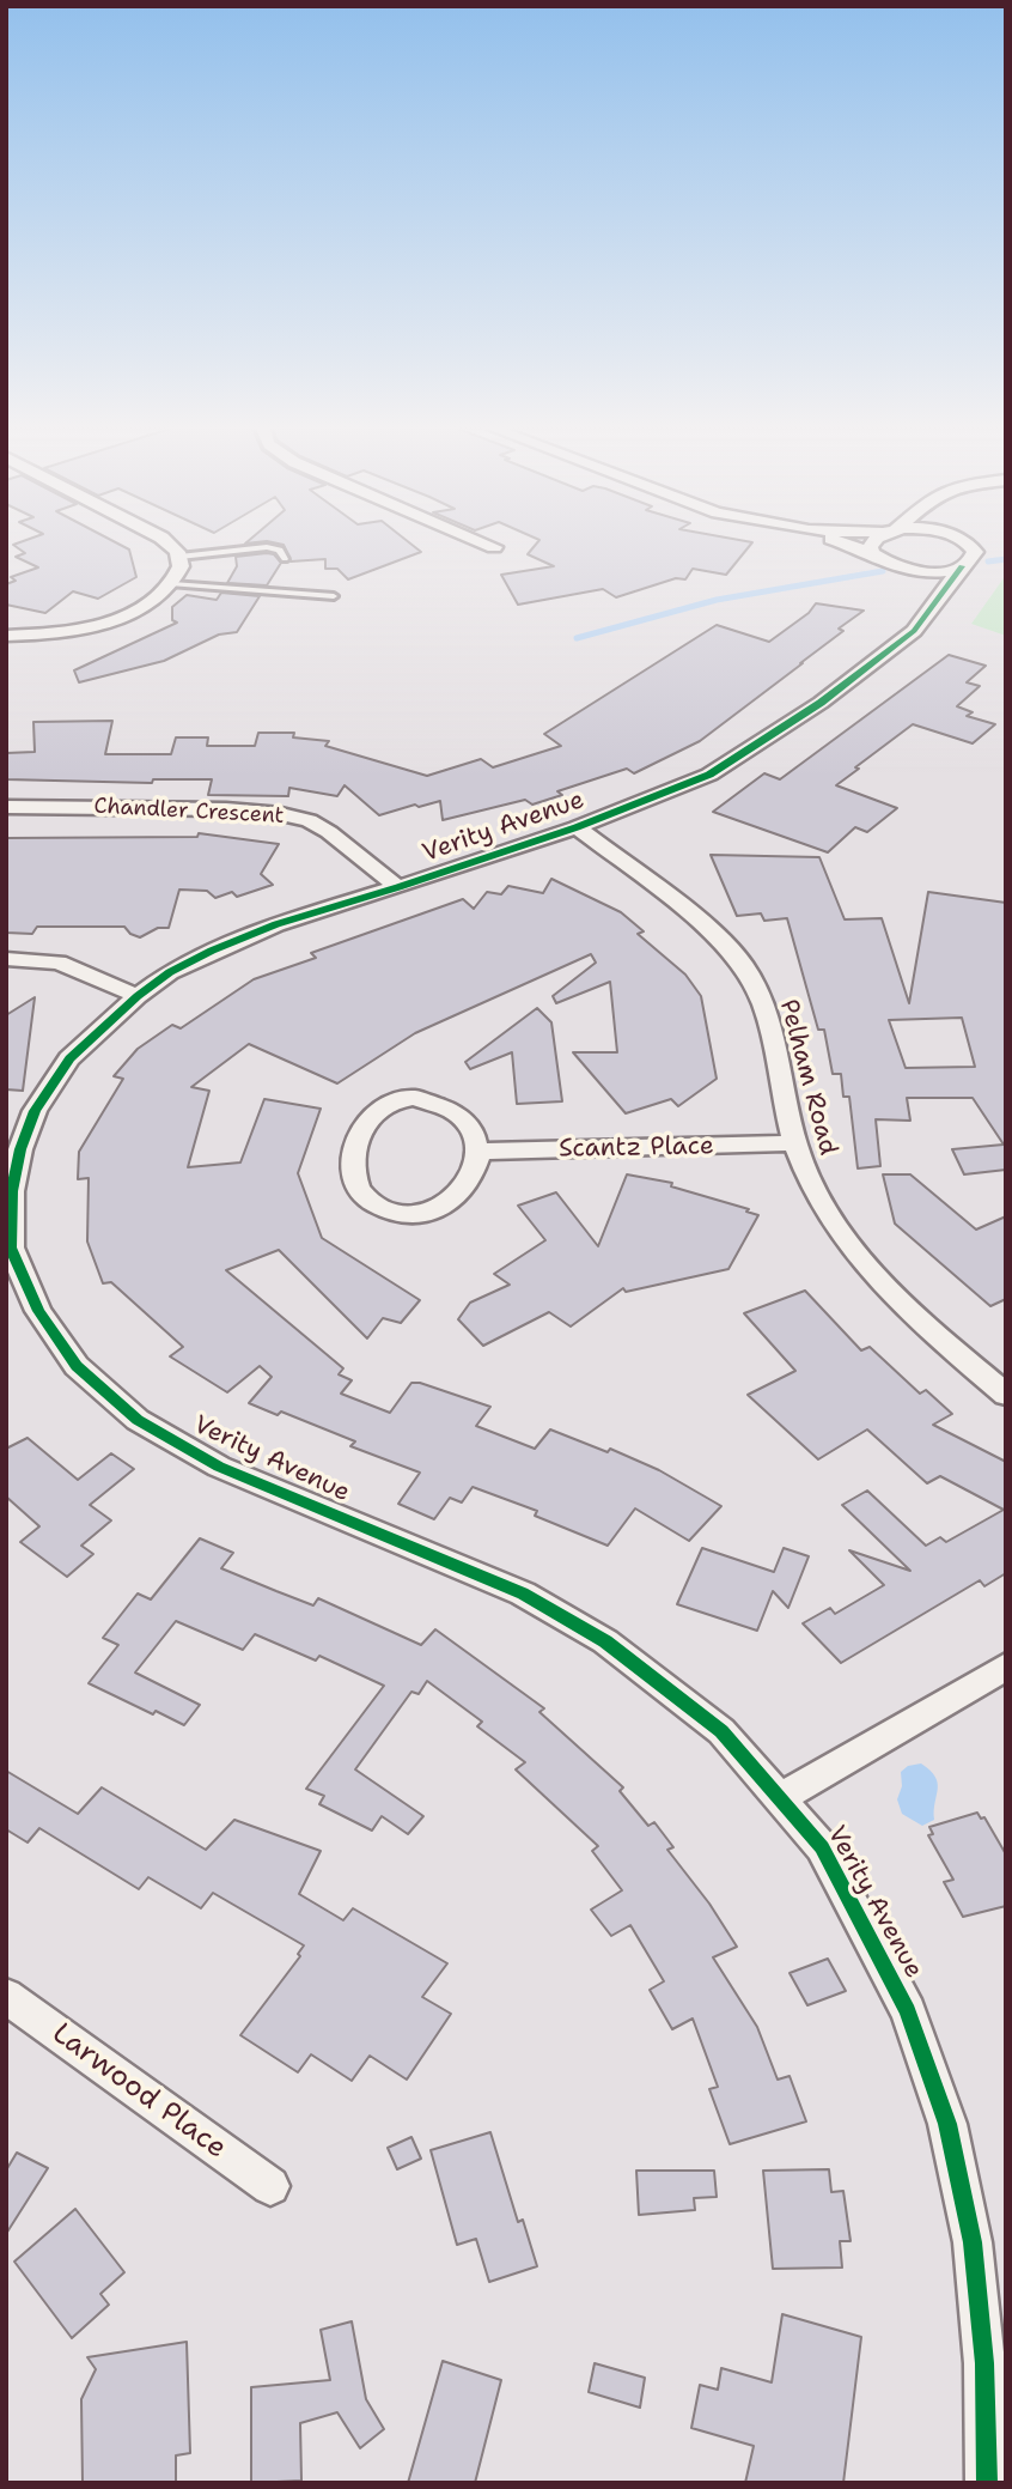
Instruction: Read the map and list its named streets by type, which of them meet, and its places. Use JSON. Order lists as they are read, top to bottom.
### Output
{
  "streets": {
    "street": [
      "Chandler Crescent",
      "Verity Avenue",
      "Pelham Road",
      "Scantz Place",
      "Larwood Place"
    ]
  },
  "crossings": [
    ["Chandler Crescent", "Verity Avenue"],
    ["Verity Avenue", "Pelham Road"],
    ["Pelham Road", "Scantz Place"]
  ]
}
